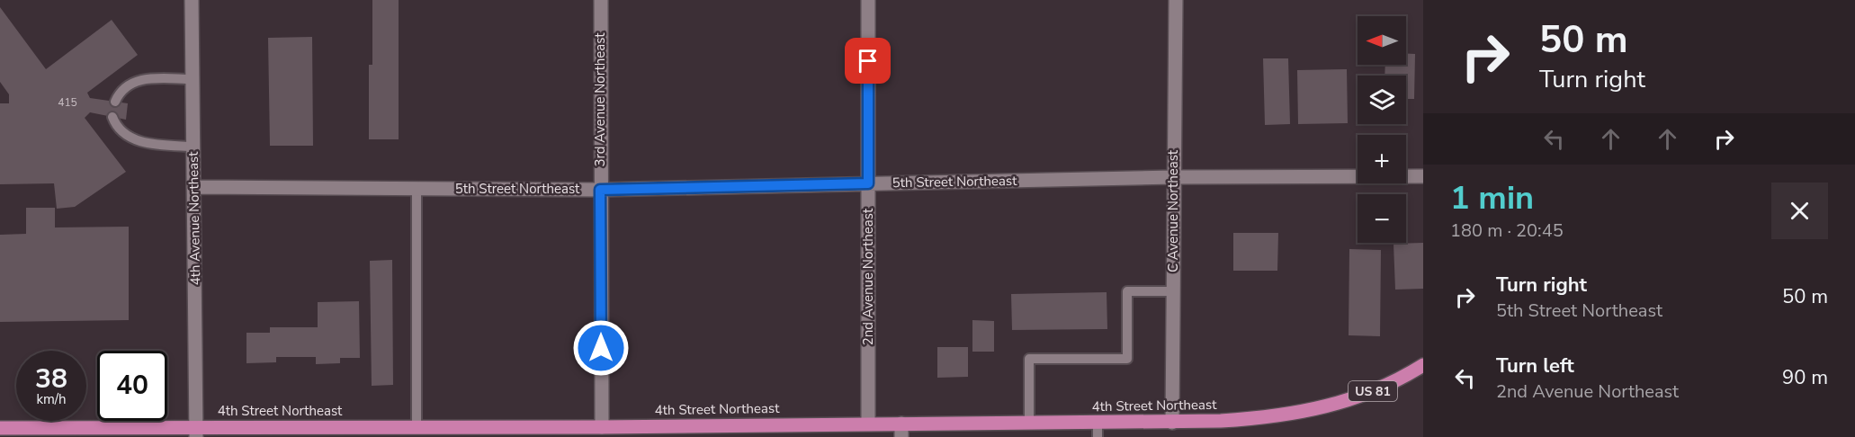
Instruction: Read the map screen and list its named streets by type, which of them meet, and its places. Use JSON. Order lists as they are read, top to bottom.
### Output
{
  "streets": {
    "main road": ["US 81", "4th Street Northeast"],
    "street": [
      "3rd Avenue Northeast",
      "5th Street Northeast",
      "C Avenue Northeast",
      "4th Avenue Northeast",
      "2nd Avenue Northeast"
    ]
  },
  "crossings": [
    ["3rd Avenue Northeast", "5th Street Northeast"],
    ["3rd Avenue Northeast", "4th Street Northeast"],
    ["5th Street Northeast", "C Avenue Northeast"],
    ["5th Street Northeast", "4th Avenue Northeast"],
    ["5th Street Northeast", "2nd Avenue Northeast"],
    ["C Avenue Northeast", "4th Street Northeast"],
    ["4th Avenue Northeast", "4th Street Northeast"],
    ["2nd Avenue Northeast", "4th Street Northeast"]
  ],
  "house_numbers": ["415"],
  "north": "left",
  "page": {
    "turn": ["50 m", "Turn right"],
    "map_buttons": ["+", "−"],
    "heading": ["1 min", "180 m · 20:45"],
    "list": [
      {
        "name": "Turn right",
        "note": "5th Street Northeast",
        "value": "50 m"
      },
      {
        "name": "Turn left",
        "note": "2nd Avenue Northeast",
        "value": "90 m"
      }
    ],
    "speed": "38 km/h",
    "limit": "40"
  }
}
